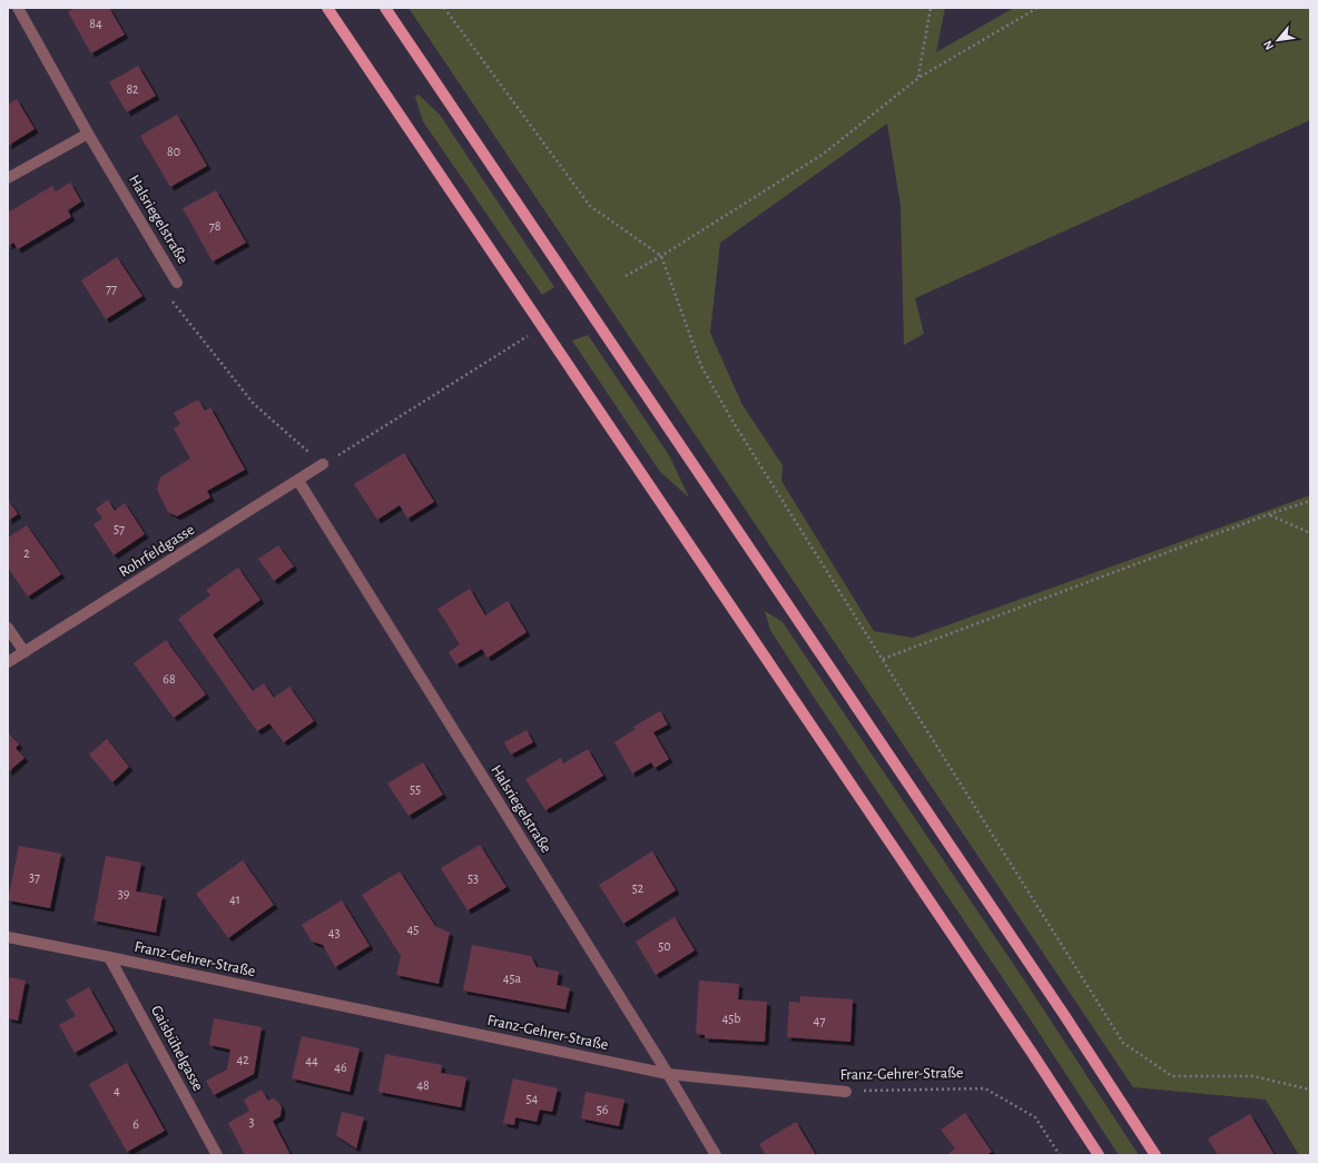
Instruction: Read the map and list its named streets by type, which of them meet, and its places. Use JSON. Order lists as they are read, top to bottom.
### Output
{
  "streets": {
    "street": [
      "Halsriegelstraße",
      "Rohrfeldgasse",
      "Franz-Gehrer-Straße",
      "Gaisbühelgasse"
    ]
  },
  "crossings": [
    ["Halsriegelstraße", "Rohrfeldgasse"],
    ["Halsriegelstraße", "Franz-Gehrer-Straße"],
    ["Franz-Gehrer-Straße", "Gaisbühelgasse"]
  ],
  "house_numbers": [
    "84",
    "82",
    "80",
    "78",
    "77",
    "57",
    "2",
    "68",
    "55",
    "37",
    "53",
    "52",
    "39",
    "41",
    "45",
    "43",
    "50",
    "45a",
    "45b",
    "47",
    "42",
    "44",
    "46",
    "48",
    "4",
    "54",
    "56",
    "3",
    "6"
  ],
  "north": "bottom left"
}
